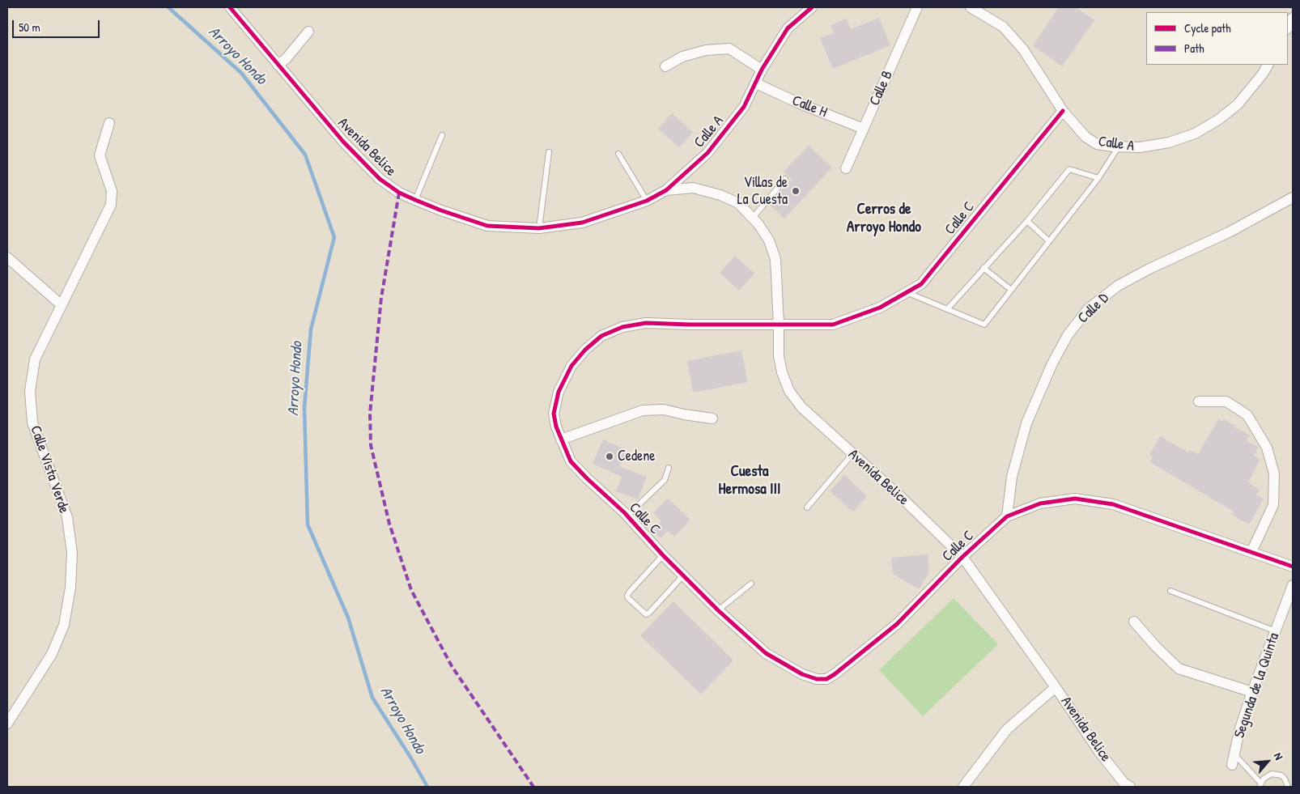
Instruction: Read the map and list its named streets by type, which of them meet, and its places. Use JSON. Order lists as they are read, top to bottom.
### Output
{
  "streets": {
    "street": [
      "Calle B",
      "Calle H",
      "Calle A",
      "Avenida Belice",
      "Calle C",
      "Calle D",
      "Calle Vista Verde",
      "Segunda de la Quinta"
    ]
  },
  "crossings": [
    ["Calle B", "Calle H"],
    ["Calle H", "Calle A"],
    ["Calle A", "Avenida Belice"],
    ["Calle A", "Calle C"],
    ["Avenida Belice", "Calle C"],
    ["Calle C", "Calle D"]
  ],
  "districts": ["Cerros de Arroyo Hondo", "Cuesta Hermosa III"],
  "water": ["Arroyo Hondo"],
  "places": ["Villas de La Cuesta", "Cedene"],
  "legend": ["Cycle path", "Path"],
  "scale_bar": "50 m",
  "north": "top right"
}
